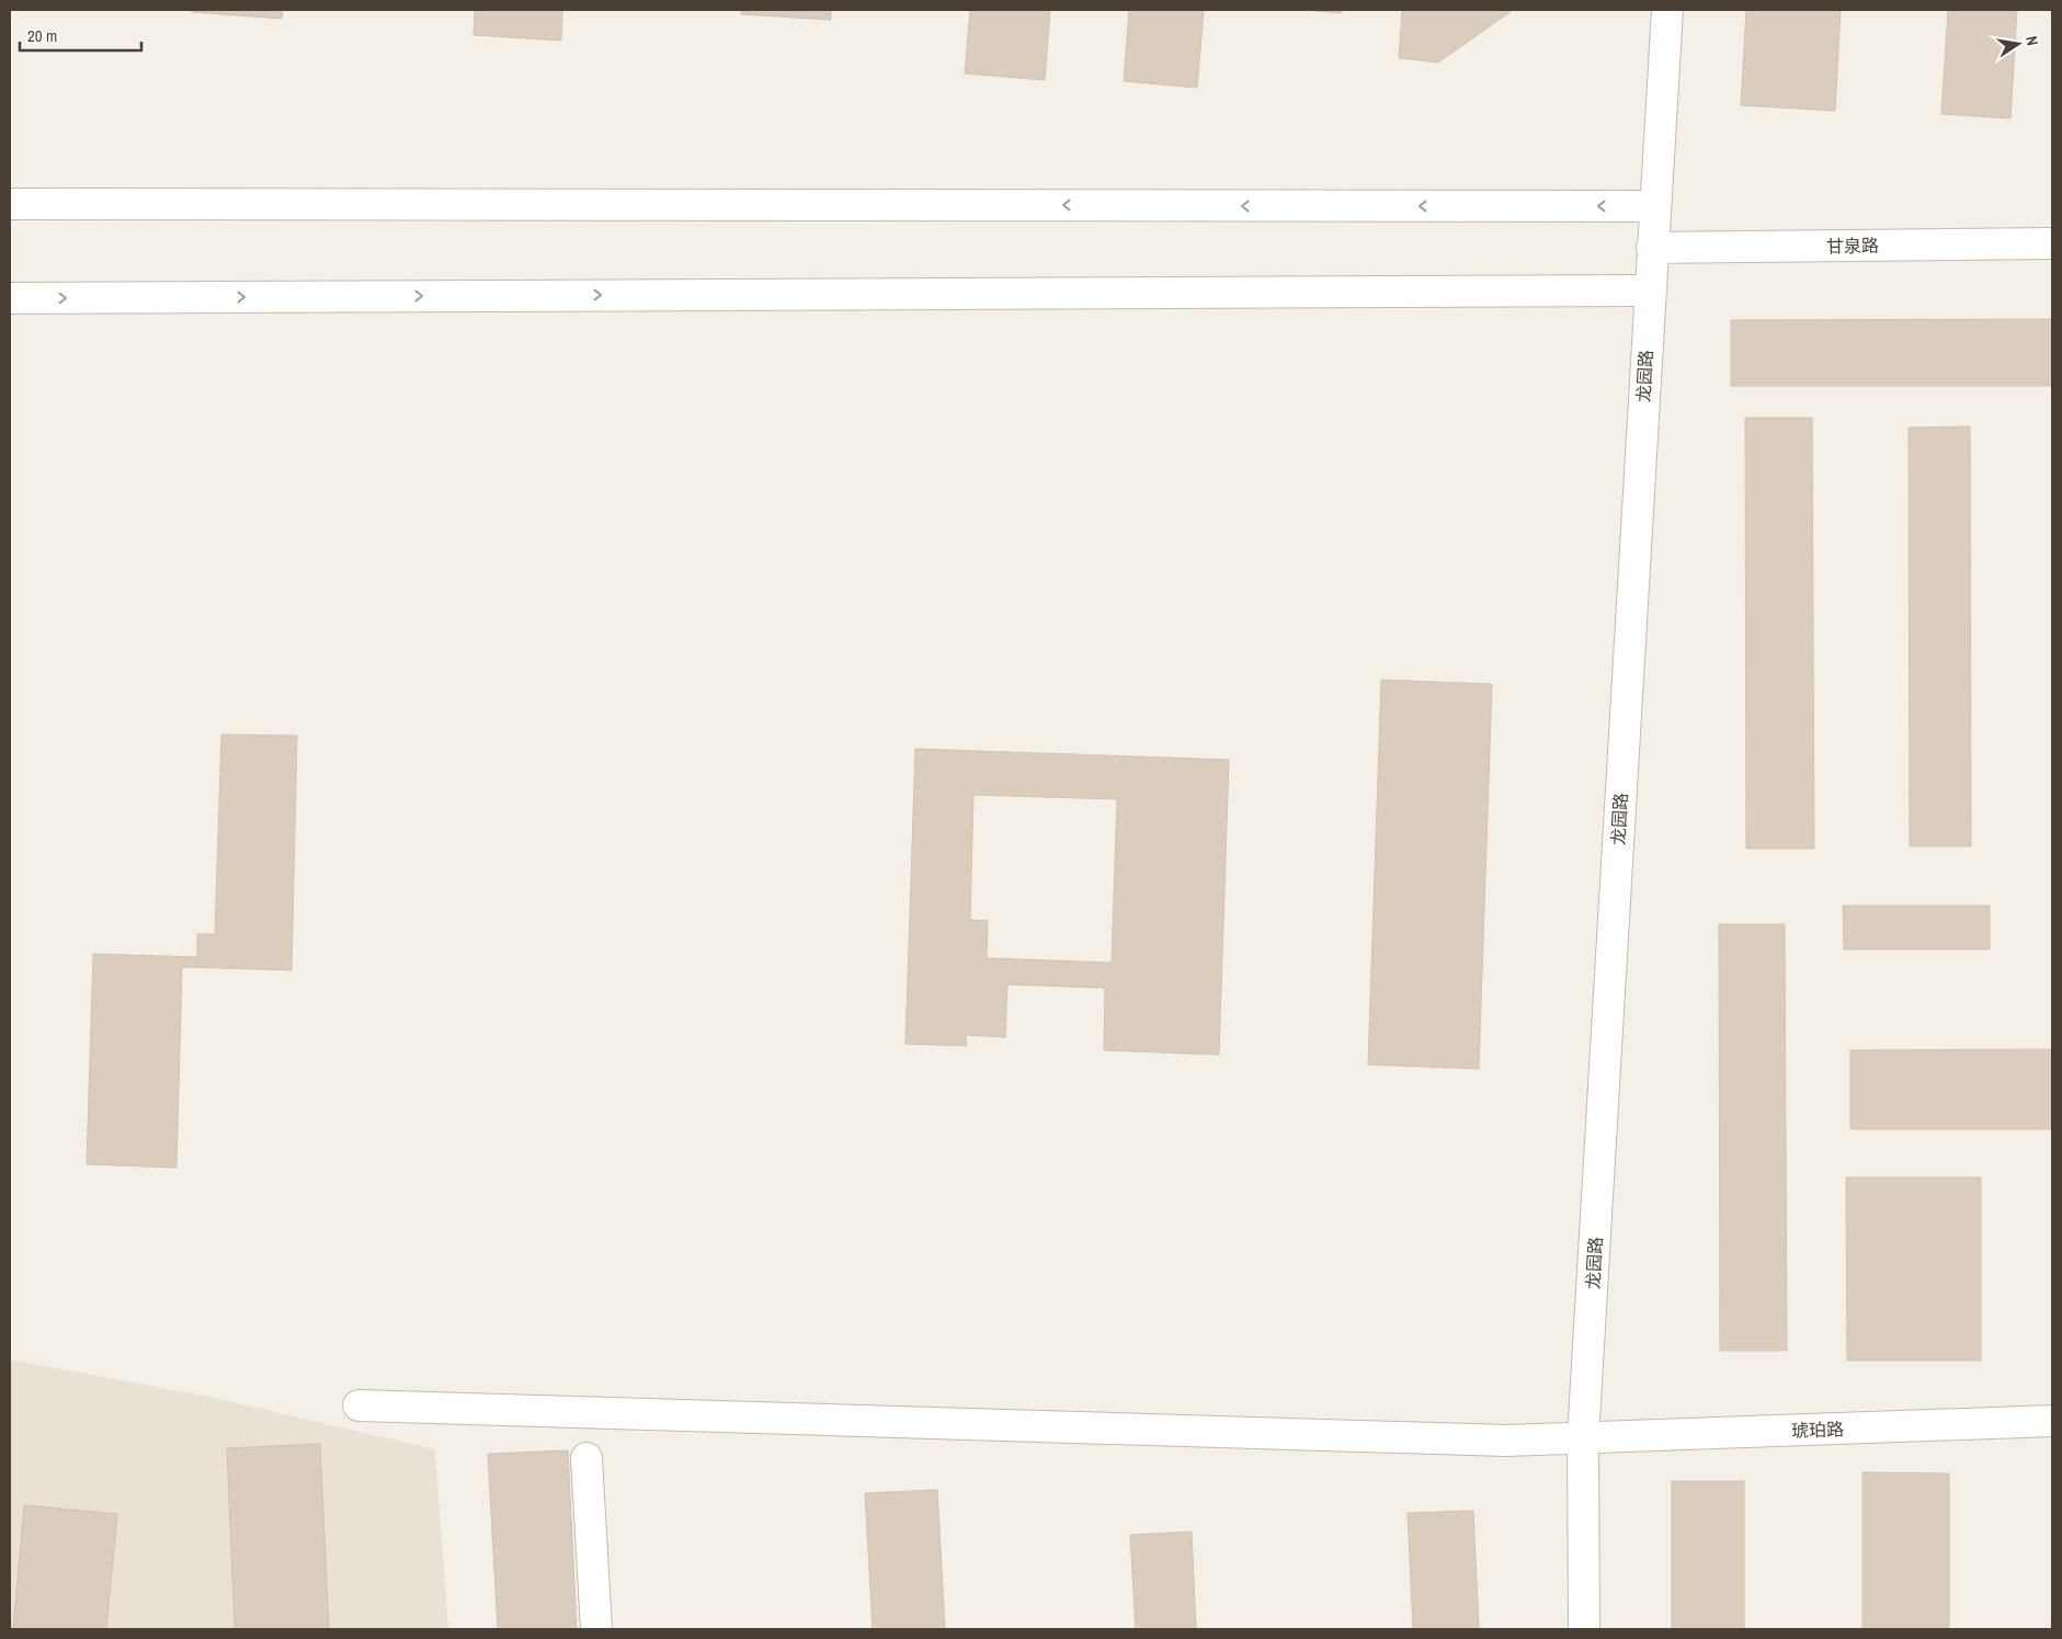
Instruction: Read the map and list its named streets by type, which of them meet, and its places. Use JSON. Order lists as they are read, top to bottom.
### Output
{
  "streets": {
    "street": ["甘泉路", "龙园路", "琥珀路"]
  },
  "crossings": [
    ["甘泉路", "龙园路"],
    ["龙园路", "琥珀路"]
  ],
  "scale_bar": "20 m",
  "north": "right"
}
